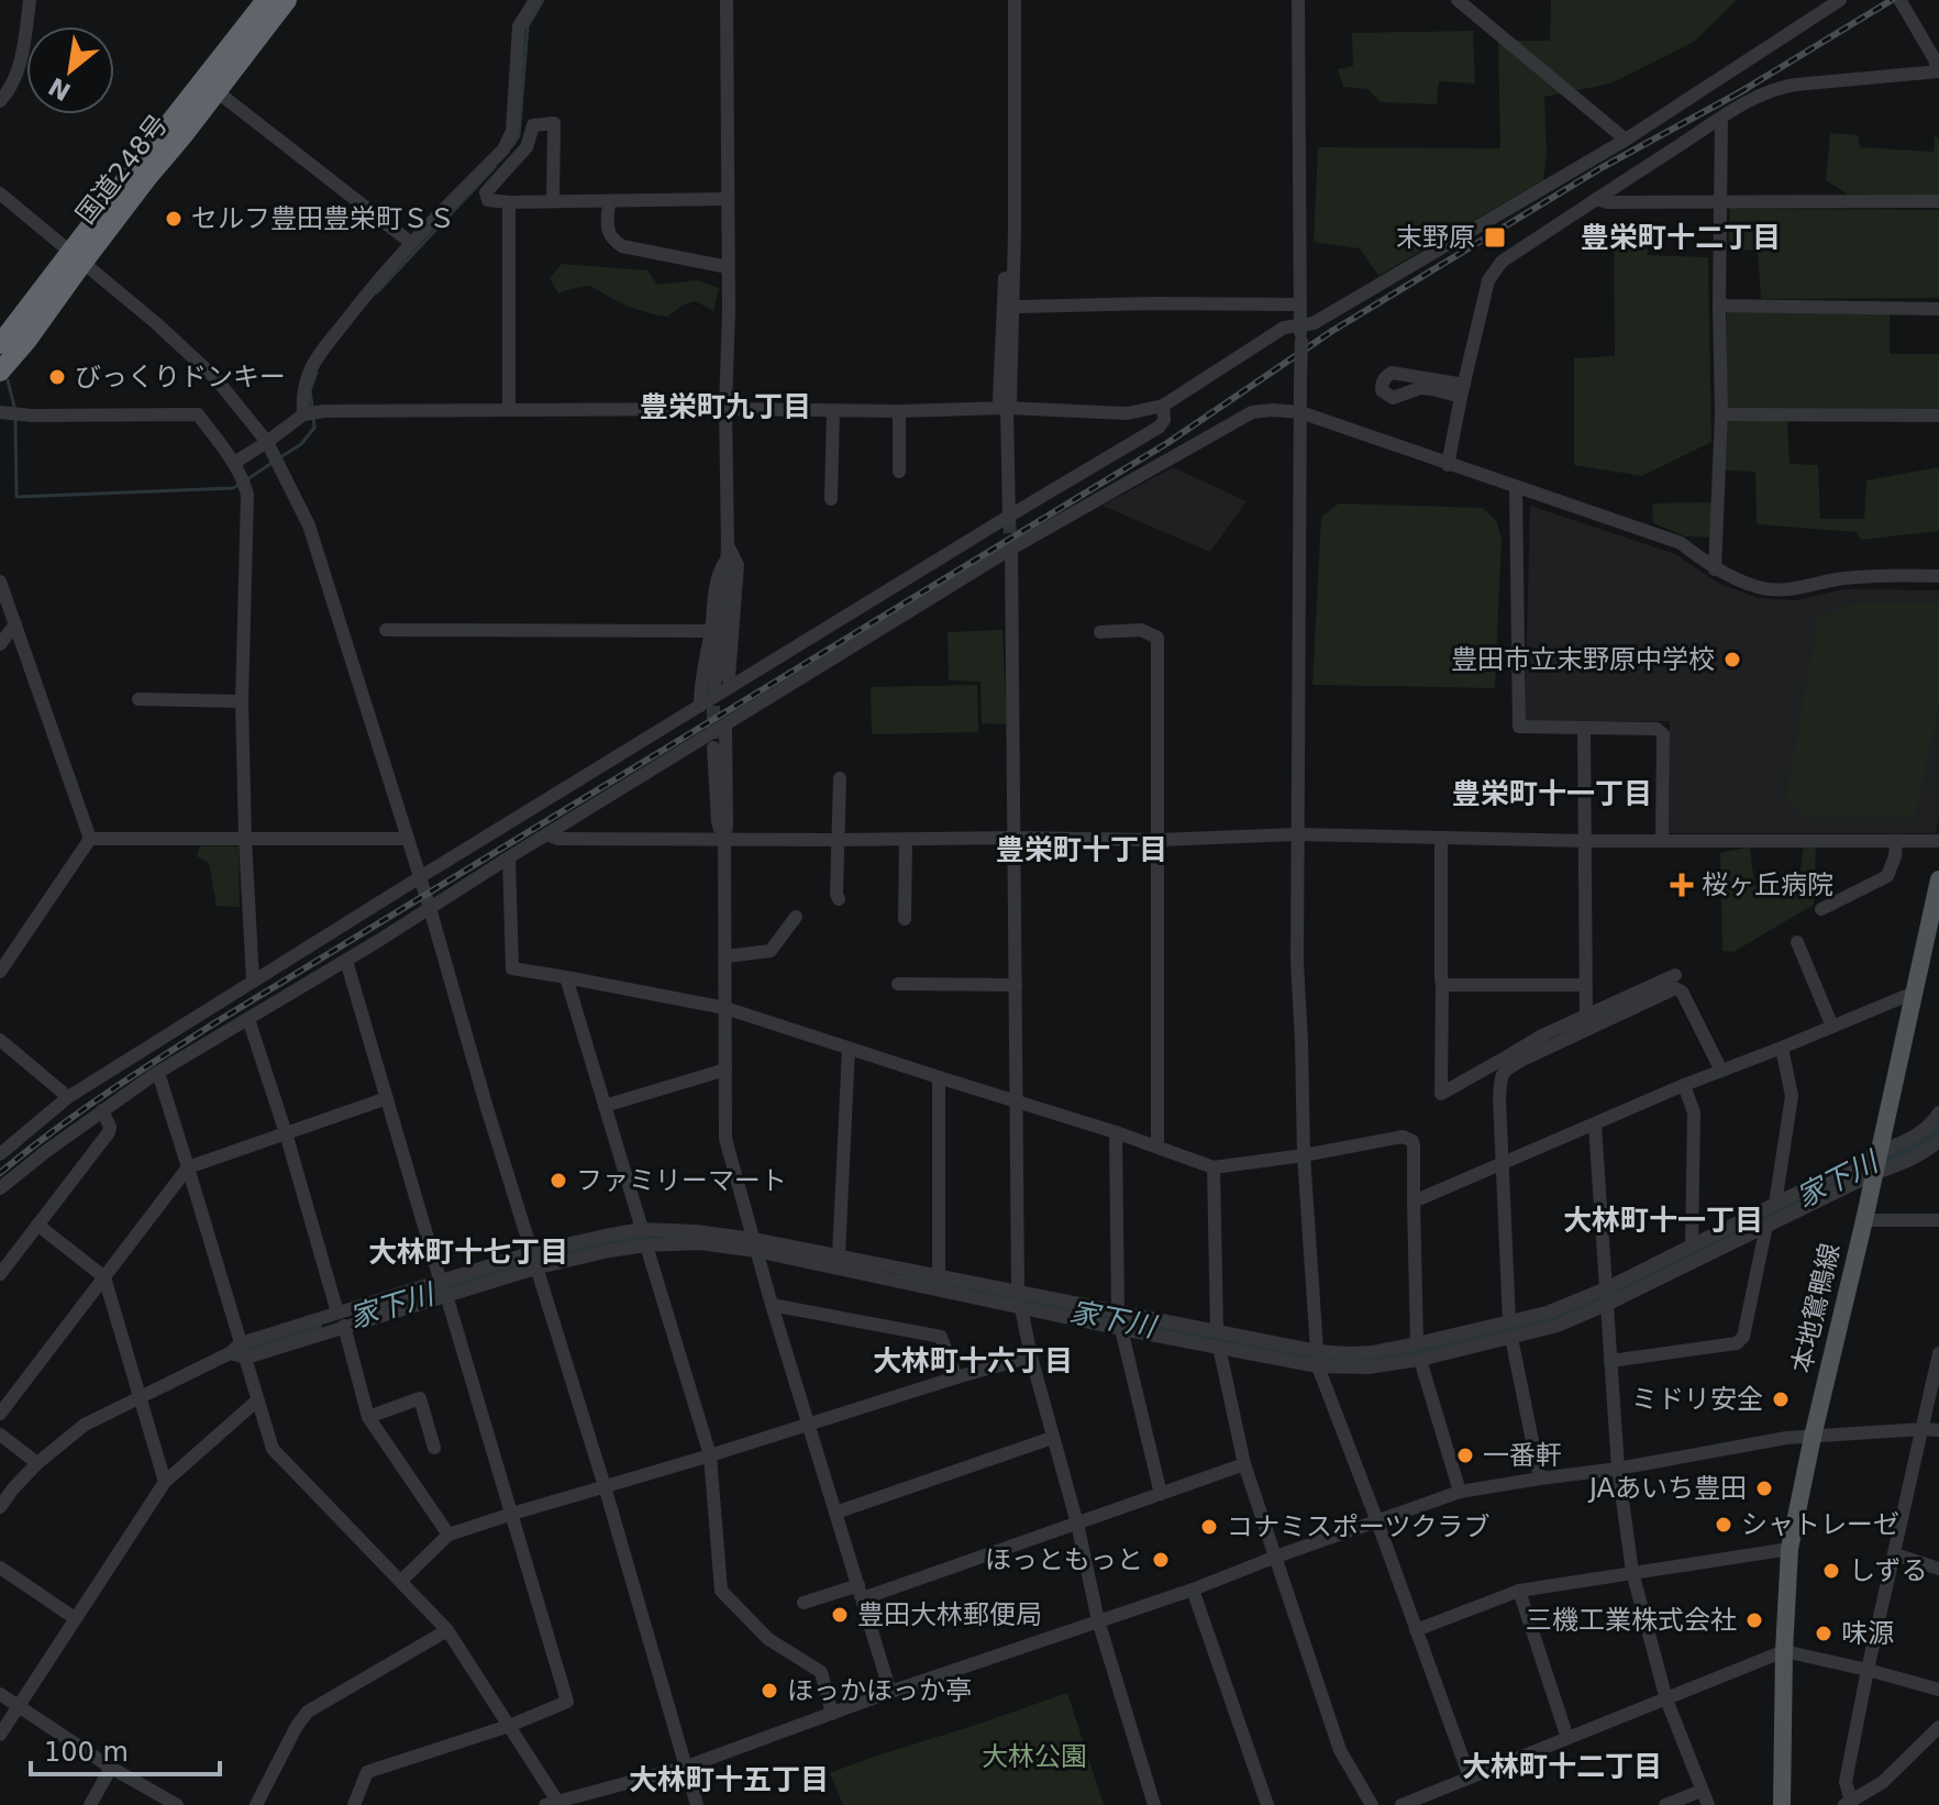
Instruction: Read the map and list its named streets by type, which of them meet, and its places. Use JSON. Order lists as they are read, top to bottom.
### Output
{
  "streets": {
    "highway": ["国道248号"],
    "main road": ["本地鴛鴨線"]
  },
  "districts": [
    "豊栄町十二丁目",
    "豊栄町九丁目",
    "豊栄町十一丁目",
    "豊栄町十丁目",
    "大林町十一丁目",
    "大林町十七丁目",
    "大林町十六丁目",
    "大林町十二丁目",
    "大林町十五丁目"
  ],
  "water": ["家下川"],
  "parks": ["大林公園"],
  "places": {
    "other": [
      "セルフ豊田豊栄町ＳＳ",
      "びっくりドンキー",
      "豊田市立末野原中学校",
      "ファミリーマート",
      "ミドリ安全",
      "一番軒",
      "JAあいち豊田",
      "シャトレーゼ",
      "コナミスポーツクラブ",
      "ほっともっと",
      "しずる",
      "豊田大林郵便局",
      "三機工業株式会社",
      "味源",
      "ほっかほっか亭"
    ],
    "transit": ["末野原"],
    "health": ["桜ヶ丘病院"]
  },
  "scale_bar": "100 m",
  "north": "bottom left"
}
